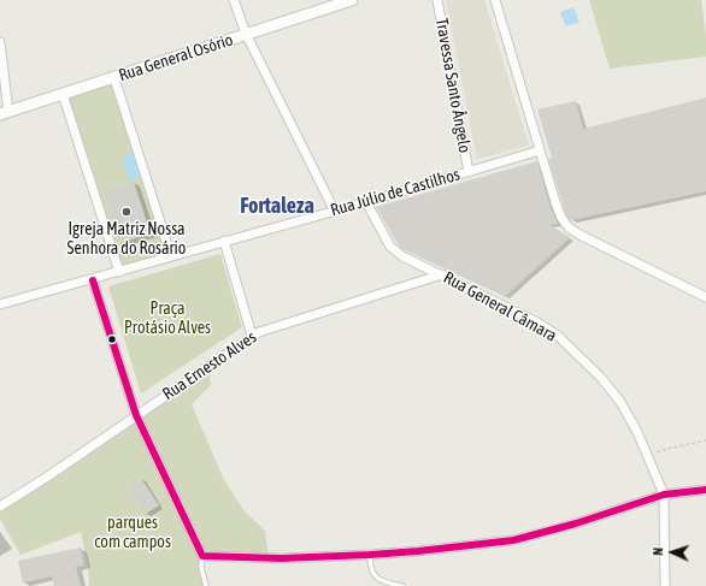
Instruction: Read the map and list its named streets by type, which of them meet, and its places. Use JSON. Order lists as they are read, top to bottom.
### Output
{
  "streets": {
    "street": [
      "Rua General Osório",
      "Travessa Santo Ângelo",
      "Rua Júlio de Castilhos",
      "Rua General Câmara",
      "Rua Ernesto Alves"
    ]
  },
  "crossings": [
    ["Travessa Santo Ângelo", "Rua Júlio de Castilhos"],
    ["Rua Júlio de Castilhos", "Rua General Câmara"],
    ["Rua General Câmara", "Rua Ernesto Alves"]
  ],
  "districts": ["Fortaleza"],
  "parks": ["Praça Protásio Alves", "parques com campos"],
  "places": ["Igreja Matriz Nossa Senhora do Rosário"],
  "north": "left"
}
